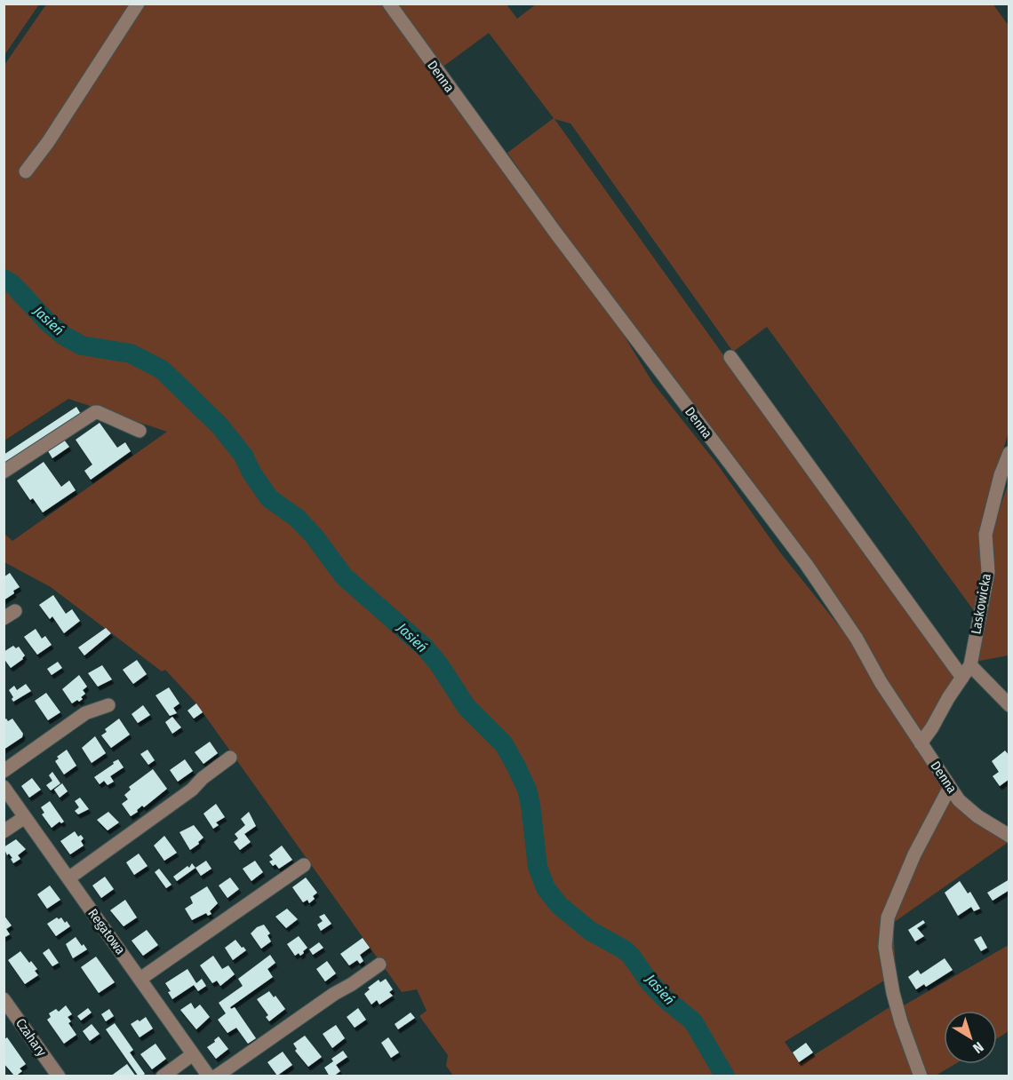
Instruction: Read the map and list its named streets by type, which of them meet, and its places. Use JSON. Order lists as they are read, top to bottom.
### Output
{
  "streets": {
    "street": [
      "Denna",
      "Laskowicka",
      "Regatowa",
      "Czahary"
    ]
  },
  "crossings": [
    ["Denna", "Laskowicka"]
  ],
  "water": ["Jasień"],
  "north": "bottom right"
}
